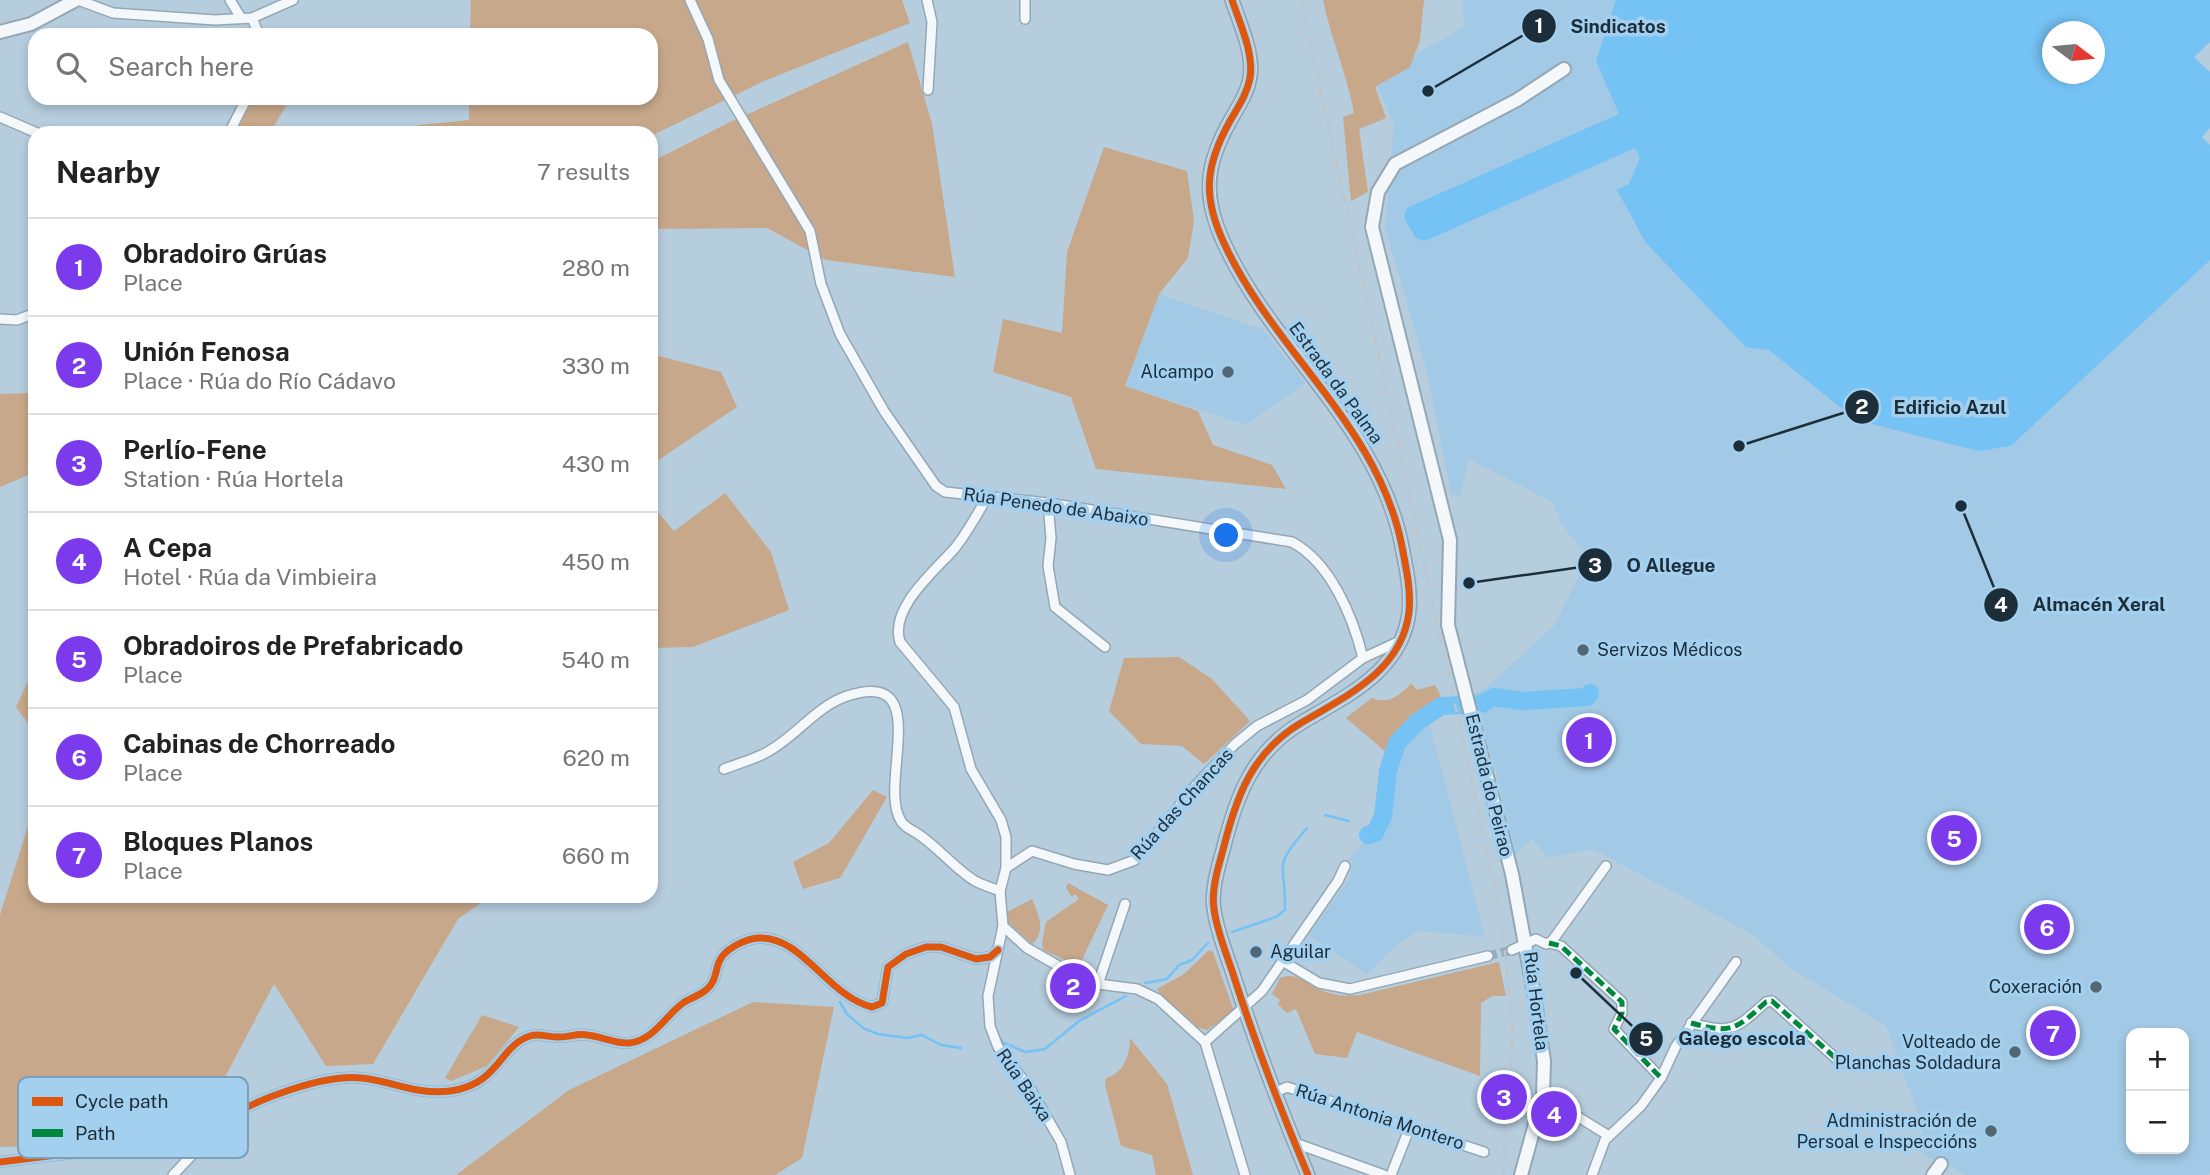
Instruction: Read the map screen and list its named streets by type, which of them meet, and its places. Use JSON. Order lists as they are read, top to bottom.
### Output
{
  "streets": {
    "street": [
      "Estrada da Palma",
      "Rúa Penedo de Abaixo",
      "Estrada do Peirao",
      "Rúa das Chancas",
      "Rúa Hortela",
      "Rúa Baixa",
      "Rúa Antonia Montero"
    ]
  },
  "crossings": [
    ["Estrada da Palma", "Rúa das Chancas"],
    ["Estrada da Palma", "Rúa Antonia Montero"],
    ["Rúa Penedo de Abaixo", "Rúa das Chancas"],
    ["Estrada do Peirao", "Rúa Hortela"]
  ],
  "places": [
    "Sindicatos",
    "Alcampo",
    "Edificio Azul",
    "Almacén Xeral",
    "O Allegue",
    "Servizos Médicos",
    "Aguilar",
    "Galego escola",
    "Coxeración",
    "Volteado de Planchas Soldadura",
    "Administración de Persoal e Inspeccións"
  ],
  "legend": ["Cycle path", "Path"],
  "north": "right",
  "page": {
    "search": "Search here",
    "heading": ["Nearby", "7 results"],
    "list": [
      {
        "mark": "1",
        "name": "Obradoiro Grúas",
        "note": "Place",
        "value": "280 m"
      },
      {
        "mark": "2",
        "name": "Unión Fenosa",
        "note": "Place · Rúa do Río Cádavo",
        "value": "330 m"
      },
      {
        "mark": "3",
        "name": "Perlío-Fene",
        "note": "Station · Rúa Hortela",
        "value": "430 m"
      },
      {
        "mark": "4",
        "name": "A Cepa",
        "note": "Hotel · Rúa da Vimbieira",
        "value": "450 m"
      },
      {
        "mark": "5",
        "name": "Obradoiros de Prefabricado",
        "note": "Place",
        "value": "540 m"
      },
      {
        "mark": "6",
        "name": "Cabinas de Chorreado",
        "note": "Place",
        "value": "620 m"
      },
      {
        "mark": "7",
        "name": "Bloques Planos",
        "note": "Place",
        "value": "660 m"
      }
    ],
    "pins": [
      "1",
      "5",
      "6",
      "2",
      "7",
      "3",
      "4"
    ],
    "map_buttons": ["+", "−"]
  }
}
